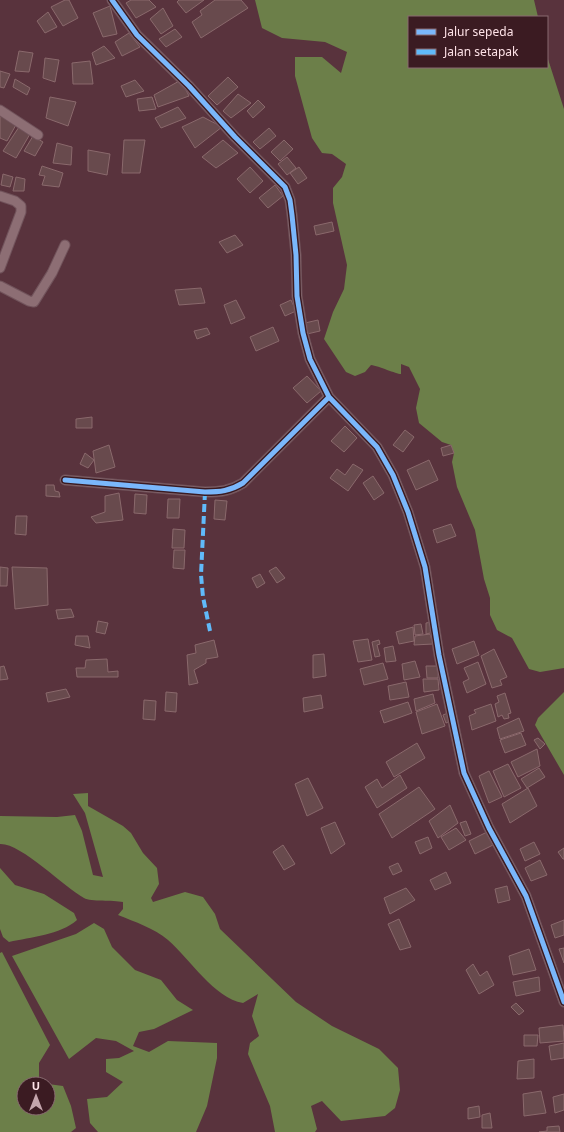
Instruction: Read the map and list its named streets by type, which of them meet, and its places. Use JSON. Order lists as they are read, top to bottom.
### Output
{
  "legend": ["Jalur sepeda", "Jalan setapak"],
  "north": "top"
}
